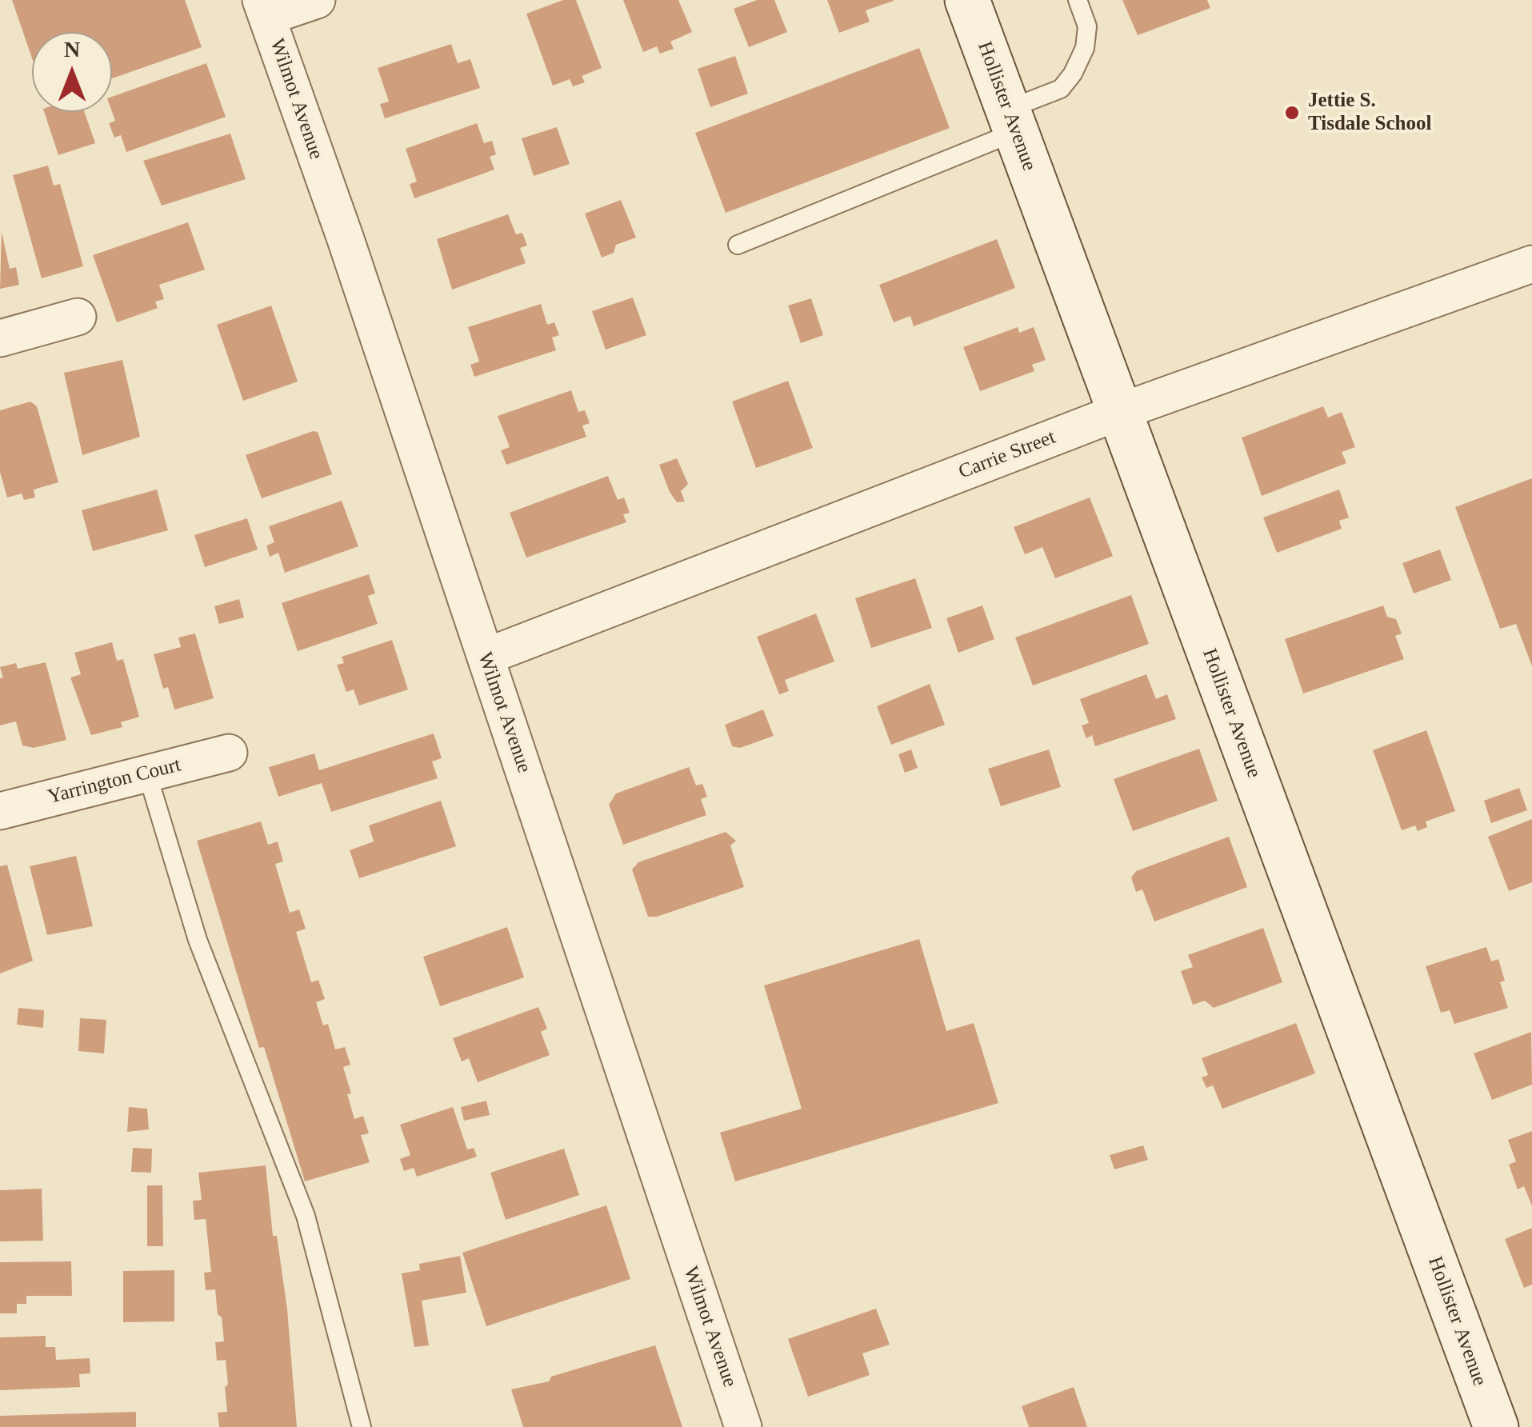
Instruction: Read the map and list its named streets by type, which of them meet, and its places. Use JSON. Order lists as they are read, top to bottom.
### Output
{
  "streets": {
    "main road": ["Hollister Avenue"],
    "street": ["Wilmot Avenue", "Carrie Street", "Yarrington Court"]
  },
  "crossings": [
    ["Wilmot Avenue", "Carrie Street"],
    ["Hollister Avenue", "Carrie Street"]
  ],
  "places": ["Jettie S. Tisdale School"],
  "north": "top"
}
